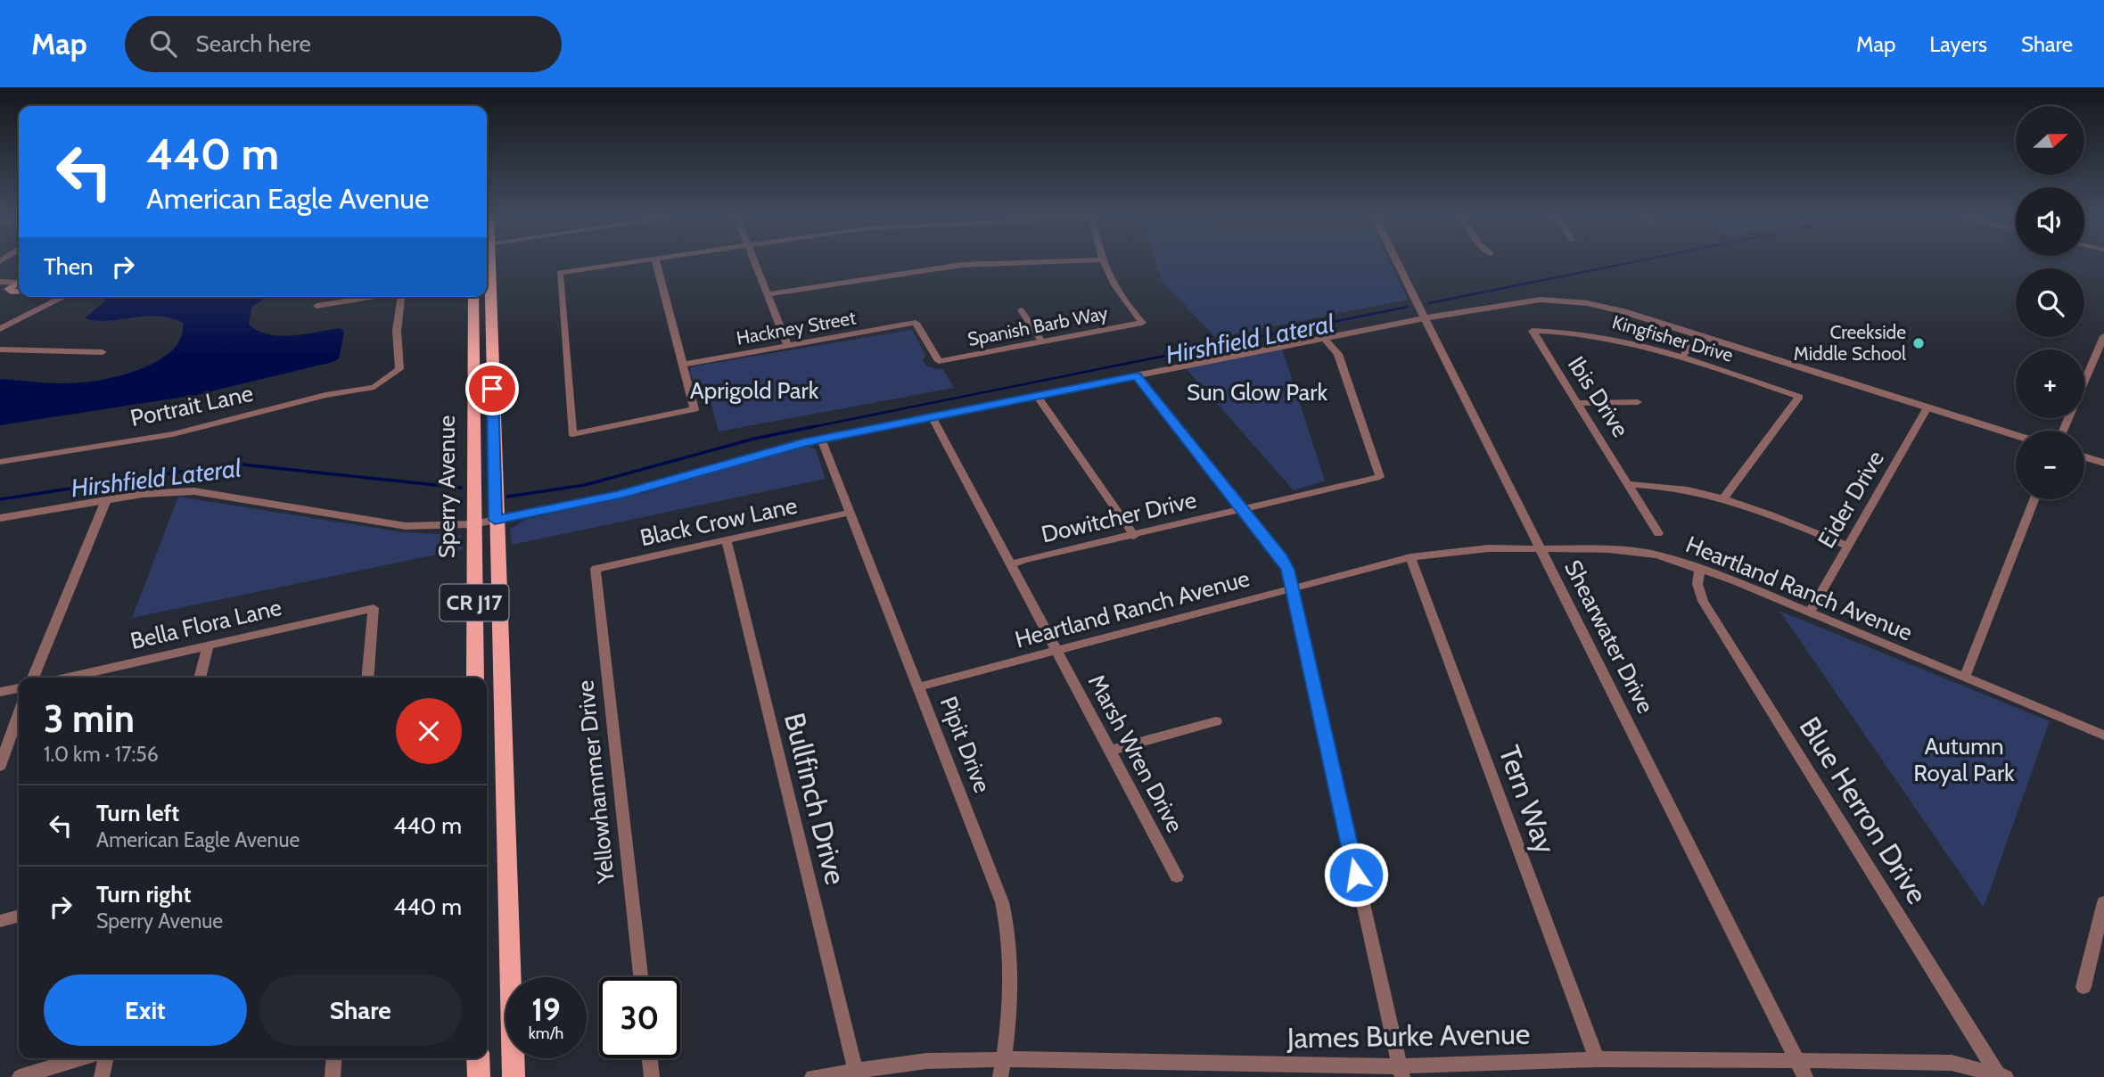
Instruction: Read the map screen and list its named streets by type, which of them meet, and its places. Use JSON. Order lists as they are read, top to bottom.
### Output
{
  "streets": {
    "main road": ["Sperry Avenue", "CR J17"],
    "street": [
      "Spanish Barb Way",
      "Hackney Street",
      "Kingfisher Drive",
      "Ibis Drive",
      "Portrait Lane",
      "Eider Drive",
      "Dowitcher Drive",
      "Black Crow Lane",
      "Heartland Ranch Avenue",
      "Bella Flora Lane",
      "Shearwater Drive",
      "Pipit Drive",
      "Marsh Wren Drive",
      "Yellowhammer Drive",
      "Bullfinch Drive",
      "Tern Way",
      "Blue Herron Drive",
      "James Burke Avenue"
    ]
  },
  "crossings": [
    ["Spanish Barb Way", "Hackney Street"],
    ["Kingfisher Drive", "Ibis Drive"],
    ["Eider Drive", "Heartland Ranch Avenue"],
    ["Dowitcher Drive", "Marsh Wren Drive"],
    ["Black Crow Lane", "Pipit Drive"],
    ["Black Crow Lane", "Yellowhammer Drive"],
    ["Black Crow Lane", "Bullfinch Drive"],
    ["Heartland Ranch Avenue", "Shearwater Drive"],
    ["Heartland Ranch Avenue", "Pipit Drive"],
    ["Heartland Ranch Avenue", "Marsh Wren Drive"],
    ["Heartland Ranch Avenue", "Tern Way"],
    ["Heartland Ranch Avenue", "Blue Herron Drive"],
    ["Shearwater Drive", "James Burke Avenue"],
    ["Pipit Drive", "James Burke Avenue"],
    ["Bullfinch Drive", "James Burke Avenue"],
    ["Tern Way", "James Burke Avenue"],
    ["Blue Herron Drive", "James Burke Avenue"]
  ],
  "water": ["Hirshfield Lateral"],
  "parks": ["Aprigold Park", "Sun Glow Park", "Autumn Royal Park"],
  "places": ["Creekside Middle School"],
  "north": "right",
  "page": {
    "header": "Map",
    "search": "Search here",
    "nav": ["Map", "Layers", "Share"],
    "map_buttons": ["+", "−"],
    "turn": ["440 m", "American Eagle Avenue"],
    "then": "Then",
    "heading": ["3 min", "1.0 km · 17:56"],
    "list": [
      {
        "name": "Turn left",
        "note": "American Eagle Avenue",
        "value": "440 m"
      },
      {
        "name": "Turn right",
        "note": "Sperry Avenue",
        "value": "440 m"
      }
    ],
    "buttons": ["Exit", "Share"],
    "speed": "19 km/h",
    "limit": "30"
  }
}
